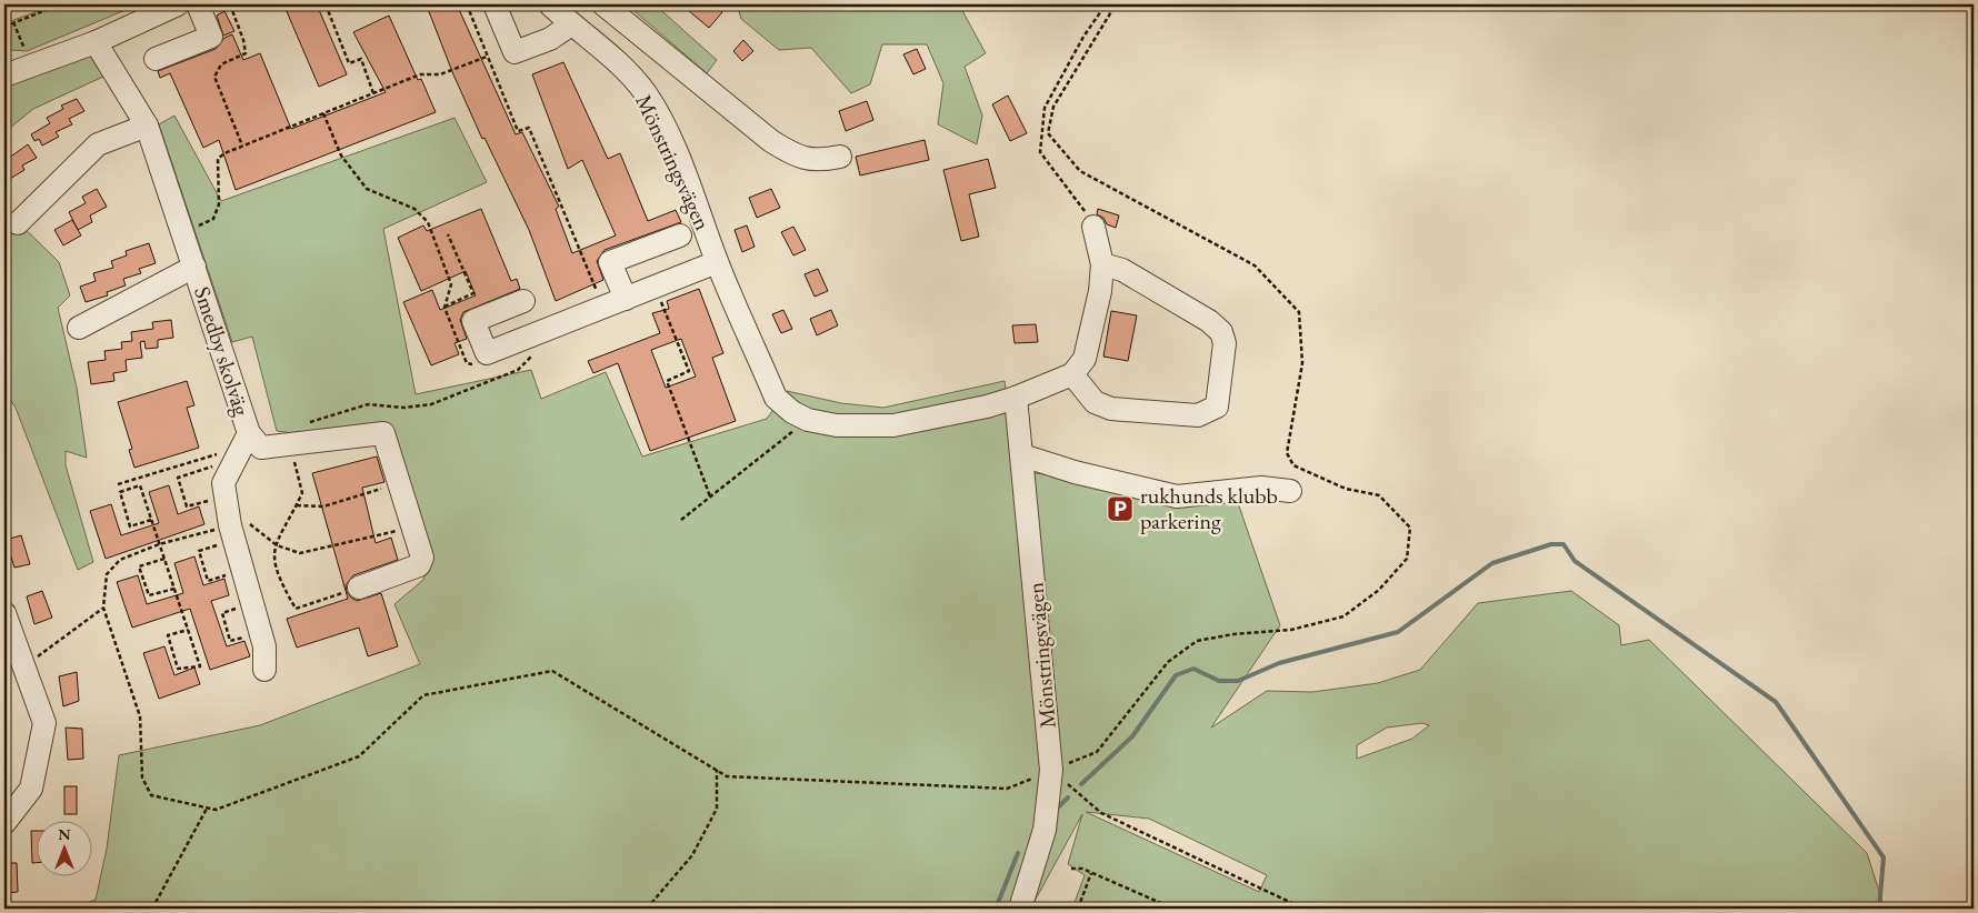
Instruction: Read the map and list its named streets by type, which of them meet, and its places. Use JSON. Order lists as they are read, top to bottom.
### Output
{
  "streets": {
    "street": ["Mönstringsvägen", "Smedby skolväg"]
  },
  "places": {
    "parking": ["rukhunds klubb parkering"]
  },
  "north": "top"
}
